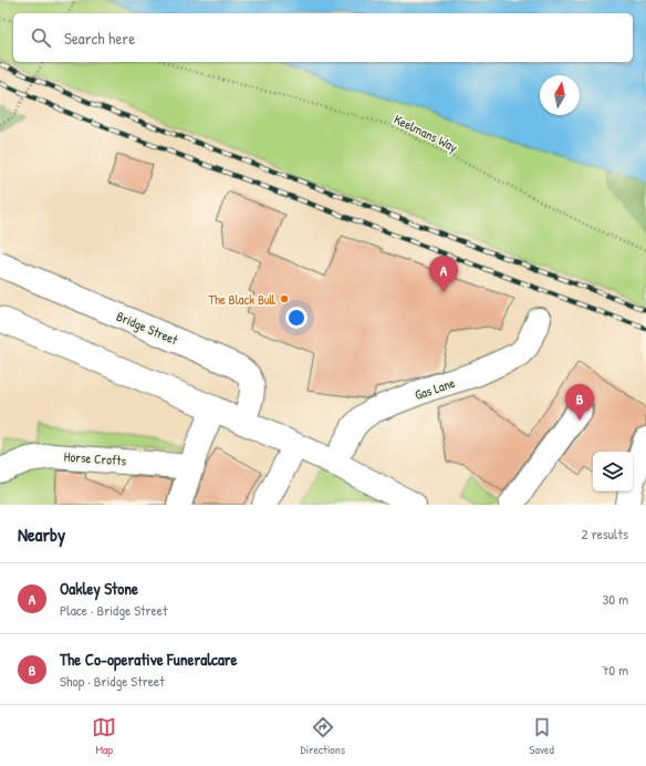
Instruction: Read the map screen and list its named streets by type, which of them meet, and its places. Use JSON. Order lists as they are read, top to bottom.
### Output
{
  "streets": {
    "main road": ["Bridge Street", "Gas Lane", "Horse Crofts"],
    "path": ["Keelmans Way"]
  },
  "places": ["The Black Bull"],
  "north": "top",
  "page": {
    "search": "Search here",
    "pins": ["A", "B"],
    "heading": ["Nearby", "2 results"],
    "list": [
      {
        "mark": "A",
        "name": "Oakley Stone",
        "note": "Place · Bridge Street",
        "value": "30 m"
      },
      {
        "mark": "B",
        "name": "The Co-operative Funeralcare",
        "note": "Shop · Bridge Street",
        "value": "70 m"
      }
    ],
    "nav": ["Map", "Directions", "Saved"]
  }
}
